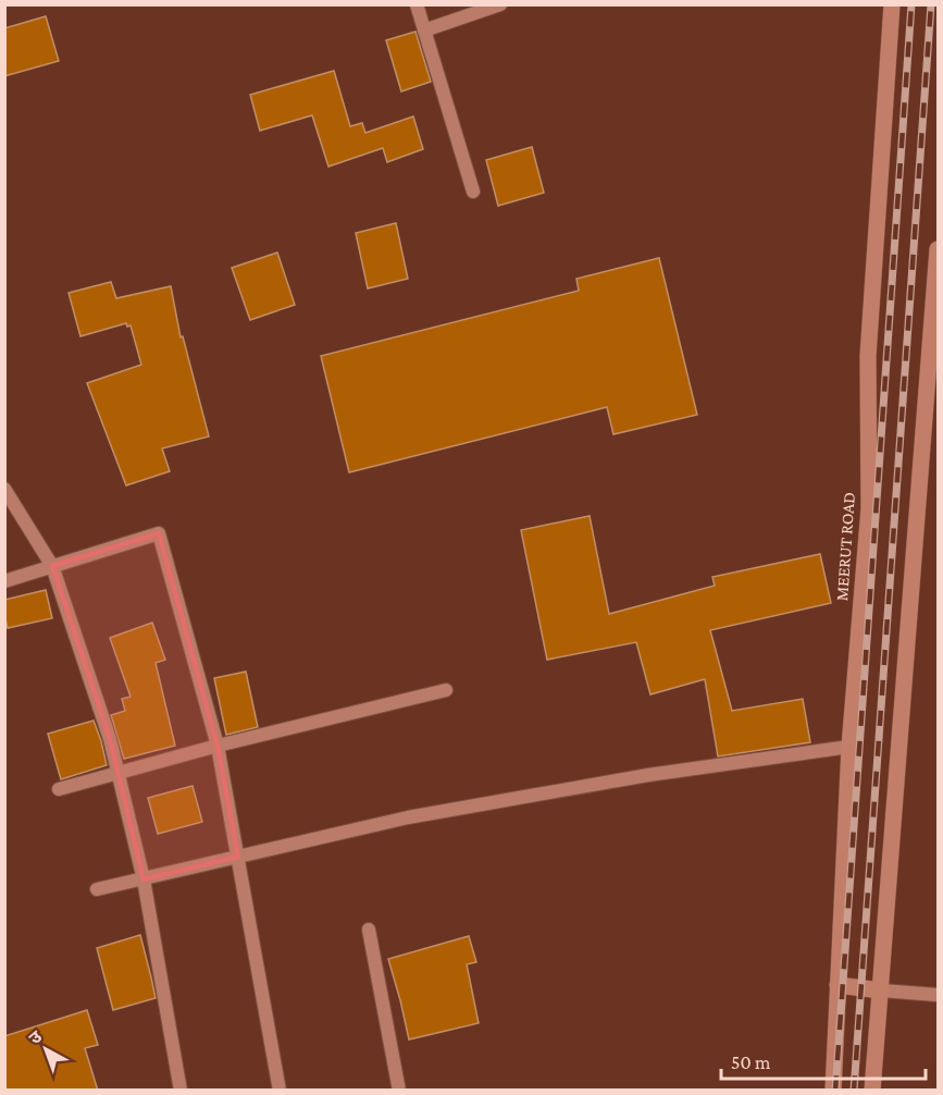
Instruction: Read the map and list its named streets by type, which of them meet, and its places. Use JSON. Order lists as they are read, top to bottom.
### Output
{
  "streets": {
    "main road": ["MEERUT ROAD"]
  },
  "scale_bar": "50 m",
  "north": "top left"
}
